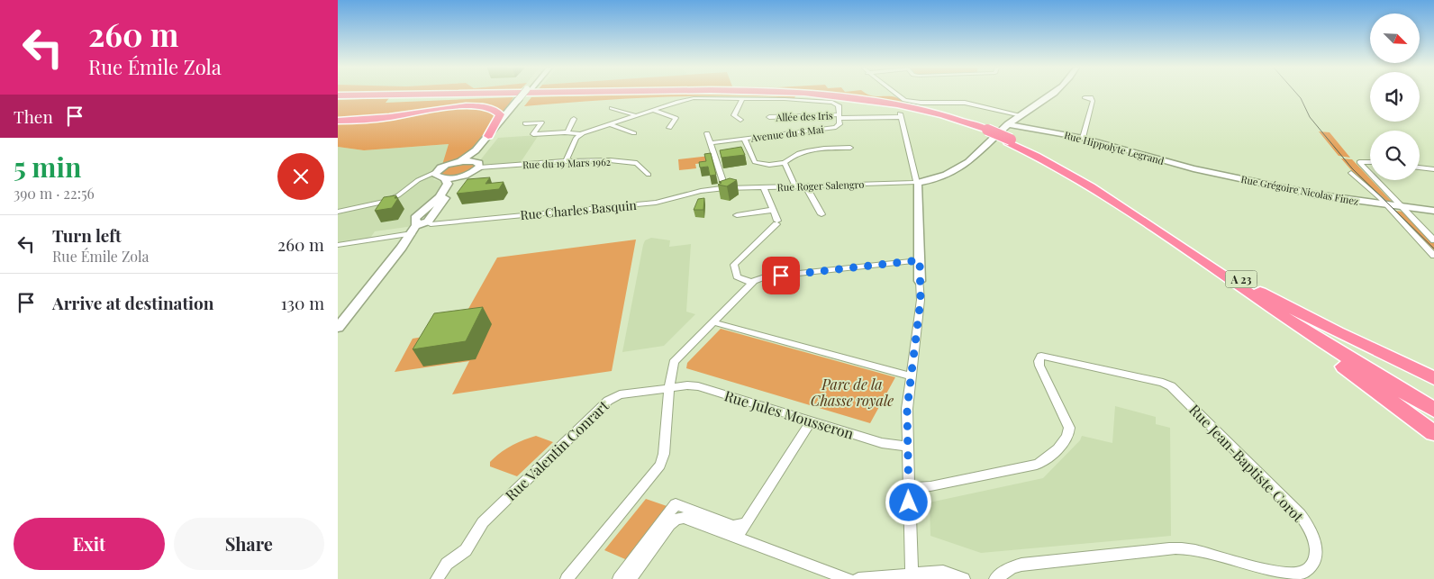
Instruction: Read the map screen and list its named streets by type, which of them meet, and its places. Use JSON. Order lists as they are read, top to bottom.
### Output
{
  "streets": {
    "highway": ["A 23"],
    "main road": ["Rue Hippolyte Legrand", "Rue Grégoire Nicolas Finez"],
    "street": [
      "Allée des Iris",
      "Avenue du 8 Mai",
      "Rue du 19 Mars 1962",
      "Rue Roger Salengro",
      "Rue Charles Basquin",
      "Rue Jules Mousseron",
      "Rue Valentin Conrart",
      "Rue Jean-Baptiste Corot"
    ]
  },
  "crossings": [
    ["Allée des Iris", "Avenue du 8 Mai"],
    ["Allée des Iris", "Rue Roger Salengro"],
    ["Rue Hippolyte Legrand", "Rue Grégoire Nicolas Finez"],
    ["Rue Roger Salengro", "Rue Charles Basquin"],
    ["Rue Jules Mousseron", "Rue Valentin Conrart"]
  ],
  "parks": ["Parc de la Chasse royale"],
  "north": "bottom right",
  "page": {
    "turn": ["260 m", "Rue Émile Zola"],
    "then": "Then",
    "heading": ["5 min", "390 m · 22:56"],
    "list": [
      {
        "name": "Turn left",
        "note": "Rue Émile Zola",
        "value": "260 m"
      },
      {
        "name": "Arrive at destination",
        "value": "130 m"
      }
    ],
    "buttons": ["Exit", "Share"]
  }
}
